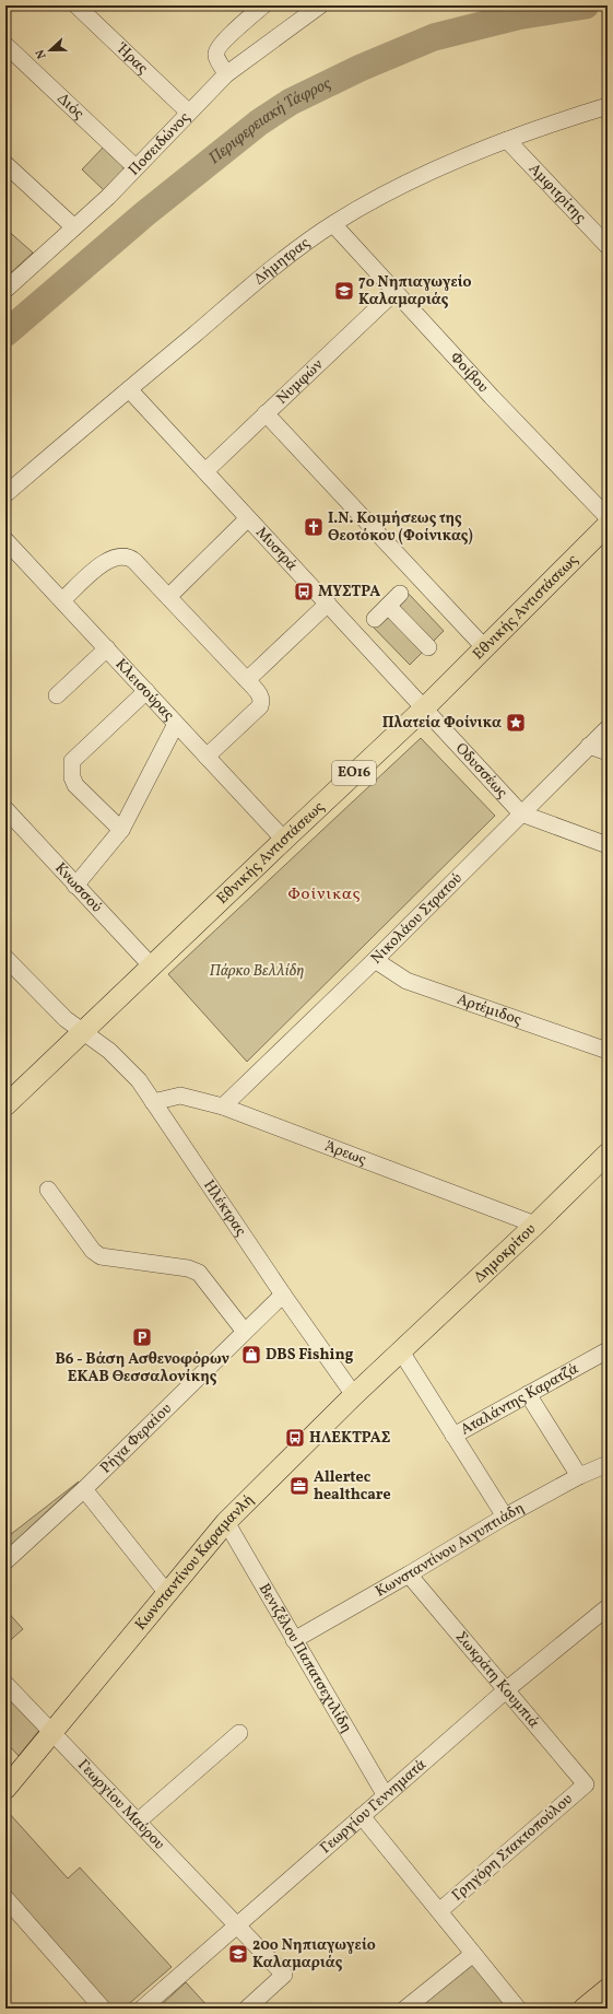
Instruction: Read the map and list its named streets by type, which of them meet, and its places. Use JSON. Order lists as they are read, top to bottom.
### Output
{
  "streets": {
    "main road": [
      "Εθνικής Αντιστάσεως",
      "ΕΟ16",
      "Δημοκρίτου",
      "Κωνσταντίνου Καραμανλή"
    ],
    "street": [
      "Ήρας",
      "Διός",
      "Ποσειδώνος",
      "Αμφιτρίτης",
      "Δήμητρας",
      "Φοίβου",
      "Νυμφών",
      "Μυστρά",
      "Κλεισούρας",
      "Οδυσσέως",
      "Κνωσσού",
      "Νικολάου Στρατού",
      "Αρτέμιδος",
      "Άρεως",
      "Ηλέκτρας",
      "Αταλάντης Καρατζά",
      "Ρήγα Φεραίου",
      "Κωνσταντίνου Αιγυπτιάδη",
      "Βενιζέλου Παπατσεχιλίδη",
      "Σωκράτη Κουμπιά",
      "Γεωργίου Μαύρου",
      "Γεωργίου Γεννηματά",
      "Γρηγόρη Στακτοπούλου"
    ]
  },
  "crossings": [
    ["Ήρας", "Ποσειδώνος"],
    ["Διός", "Ποσειδώνος"],
    ["Αμφιτρίτης", "Δήμητρας"],
    ["Δήμητρας", "Φοίβου"],
    ["Δήμητρας", "Μυστρά"],
    ["Φοίβου", "Νυμφών"],
    ["Νυμφών", "Μυστρά"],
    ["Μυστρά", "Εθνικής Αντιστάσεως"],
    ["Μυστρά", "Οδυσσέως"],
    ["Εθνικής Αντιστάσεως", "Κλεισούρας"],
    ["Εθνικής Αντιστάσεως", "Οδυσσέως"],
    ["Εθνικής Αντιστάσεως", "Κνωσσού"],
    ["Εθνικής Αντιστάσεως", "Ηλέκτρας"],
    ["Οδυσσέως", "Νικολάου Στρατού"],
    ["Νικολάου Στρατού", "Αρτέμιδος"],
    ["Νικολάου Στρατού", "Άρεως"],
    ["Άρεως", "Ηλέκτρας"],
    ["Άρεως", "Δημοκρίτου"],
    ["Ηλέκτρας", "Ρήγα Φεραίου"],
    ["Ηλέκτρας", "Κωνσταντίνου Καραμανλή"],
    ["Δημοκρίτου", "Κωνσταντίνου Καραμανλή"],
    ["Κωνσταντίνου Αιγυπτιάδη", "Βενιζέλου Παπατσεχιλίδη"],
    ["Κωνσταντίνου Αιγυπτιάδη", "Σωκράτη Κουμπιά"],
    ["Κωνσταντίνου Καραμανλή", "Βενιζέλου Παπατσεχιλίδη"],
    ["Κωνσταντίνου Καραμανλή", "Γεωργίου Μαύρου"],
    ["Βενιζέλου Παπατσεχιλίδη", "Γεωργίου Γεννηματά"],
    ["Σωκράτη Κουμπιά", "Γεωργίου Γεννηματά"],
    ["Σωκράτη Κουμπιά", "Γρηγόρη Στακτοπούλου"],
    ["Γεωργίου Μαύρου", "Γεωργίου Γεννηματά"]
  ],
  "districts": ["Φοίνικας"],
  "water": ["Περιφερειακή Τάφρος"],
  "parks": ["Πάρκο Βελλίδη"],
  "places": {
    "school or university": ["7ο Νηπιαγωγείο Καλαμαριάς", "20ο Νηπιαγωγείο Καλαμαριάς"],
    "church": ["Ι.Ν. Κοιμήσεως της Θεοτόκου (Φοίνικας)"],
    "bus stop": ["ΜΥΣΤΡΑ", "ΗΛΕΚΤΡΑΣ"],
    "place": ["Πλατεία Φοίνικα"],
    "parking": ["Β6 - Βάση Ασθενοφόρων ΕΚΑΒ Θεσσαλονίκης"],
    "shop": ["DBS Fishing"],
    "office": ["Allertec healthcare"]
  },
  "north": "left"
}
